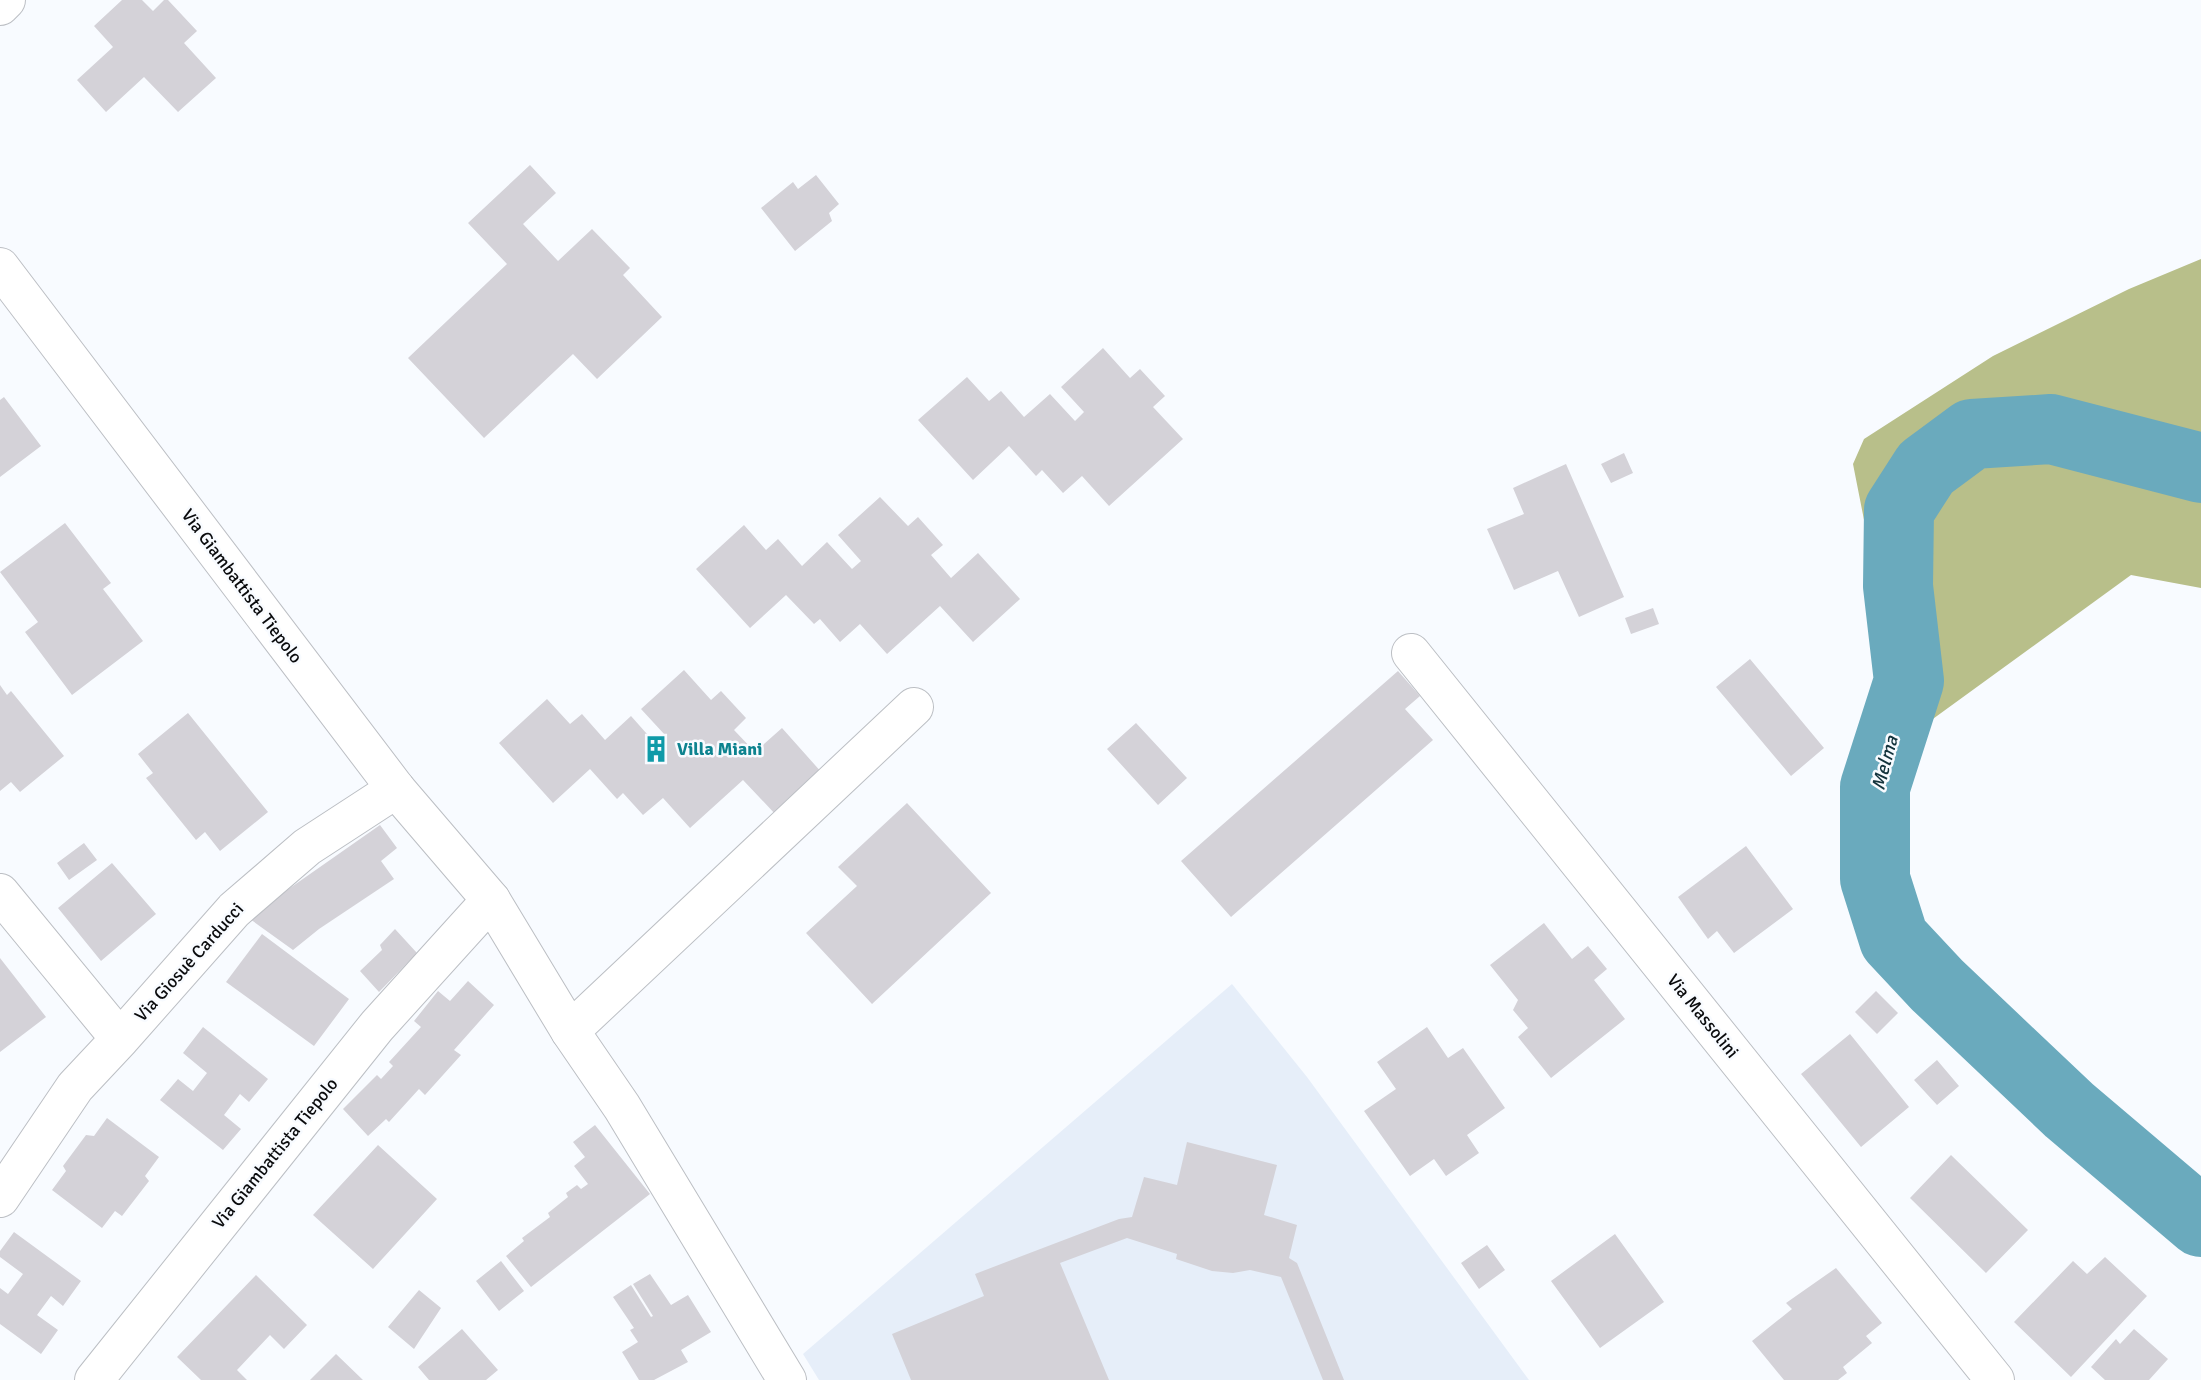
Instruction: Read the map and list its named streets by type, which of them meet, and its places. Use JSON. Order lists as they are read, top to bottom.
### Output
{
  "streets": {
    "street": ["Via Giambattista Tiepolo", "Via Giosuè Carducci", "Via Massolini"]
  },
  "crossings": [
    ["Via Giambattista Tiepolo", "Via Giosuè Carducci"]
  ],
  "water": ["Melma"],
  "places": {
    "building": ["Villa Miani"]
  }
}
